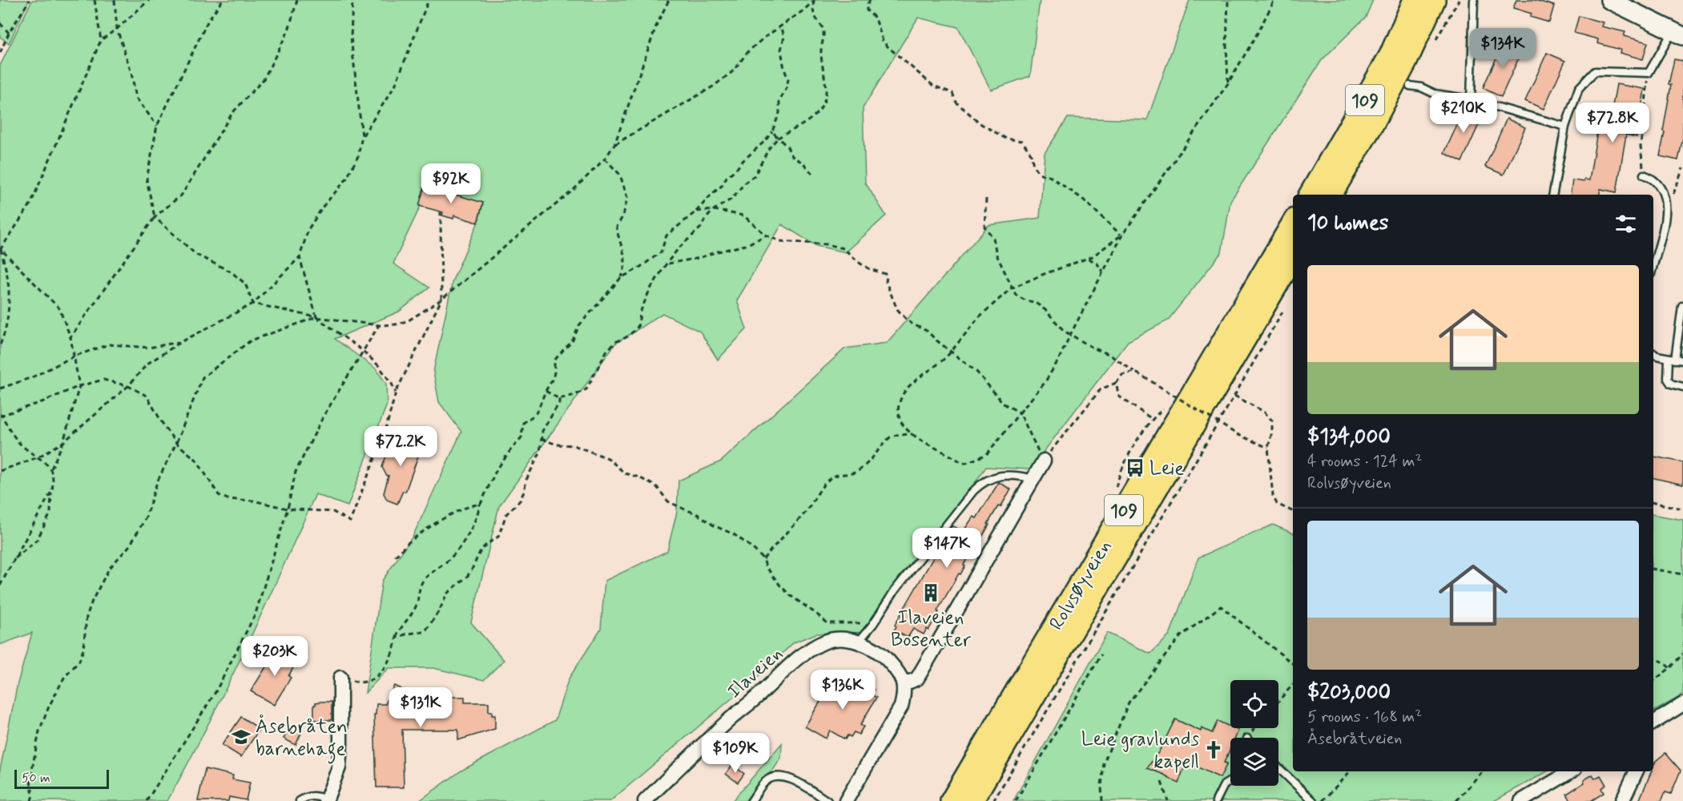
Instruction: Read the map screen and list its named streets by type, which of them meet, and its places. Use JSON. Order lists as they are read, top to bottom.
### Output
{
  "streets": {
    "main road": ["109", "Rolvsøyveien"],
    "street": ["Ilaveien"]
  },
  "places": {
    "bus stop": ["Leie"],
    "building": ["Ilaveien Bosenter"],
    "school or university": ["Åsebråten barnehage"],
    "church": ["Leie gravlunds kapell"]
  },
  "scale_bar": "50 m",
  "page": {
    "price": [
      "$134K",
      "$210K",
      "$72.8K",
      "$92K",
      "$72.2K",
      "$147K",
      "$203K",
      "$136K",
      "$131K",
      "$109K"
    ],
    "heading": "10 homes",
    "list": [
      {
        "name": "$134,000",
        "note": "4 rooms · 124 m² · Rolvsøyveien"
      },
      {
        "name": "$203,000",
        "note": "5 rooms · 168 m² · Åsebråtveien"
      }
    ],
    "scale": "50 m"
  }
}
